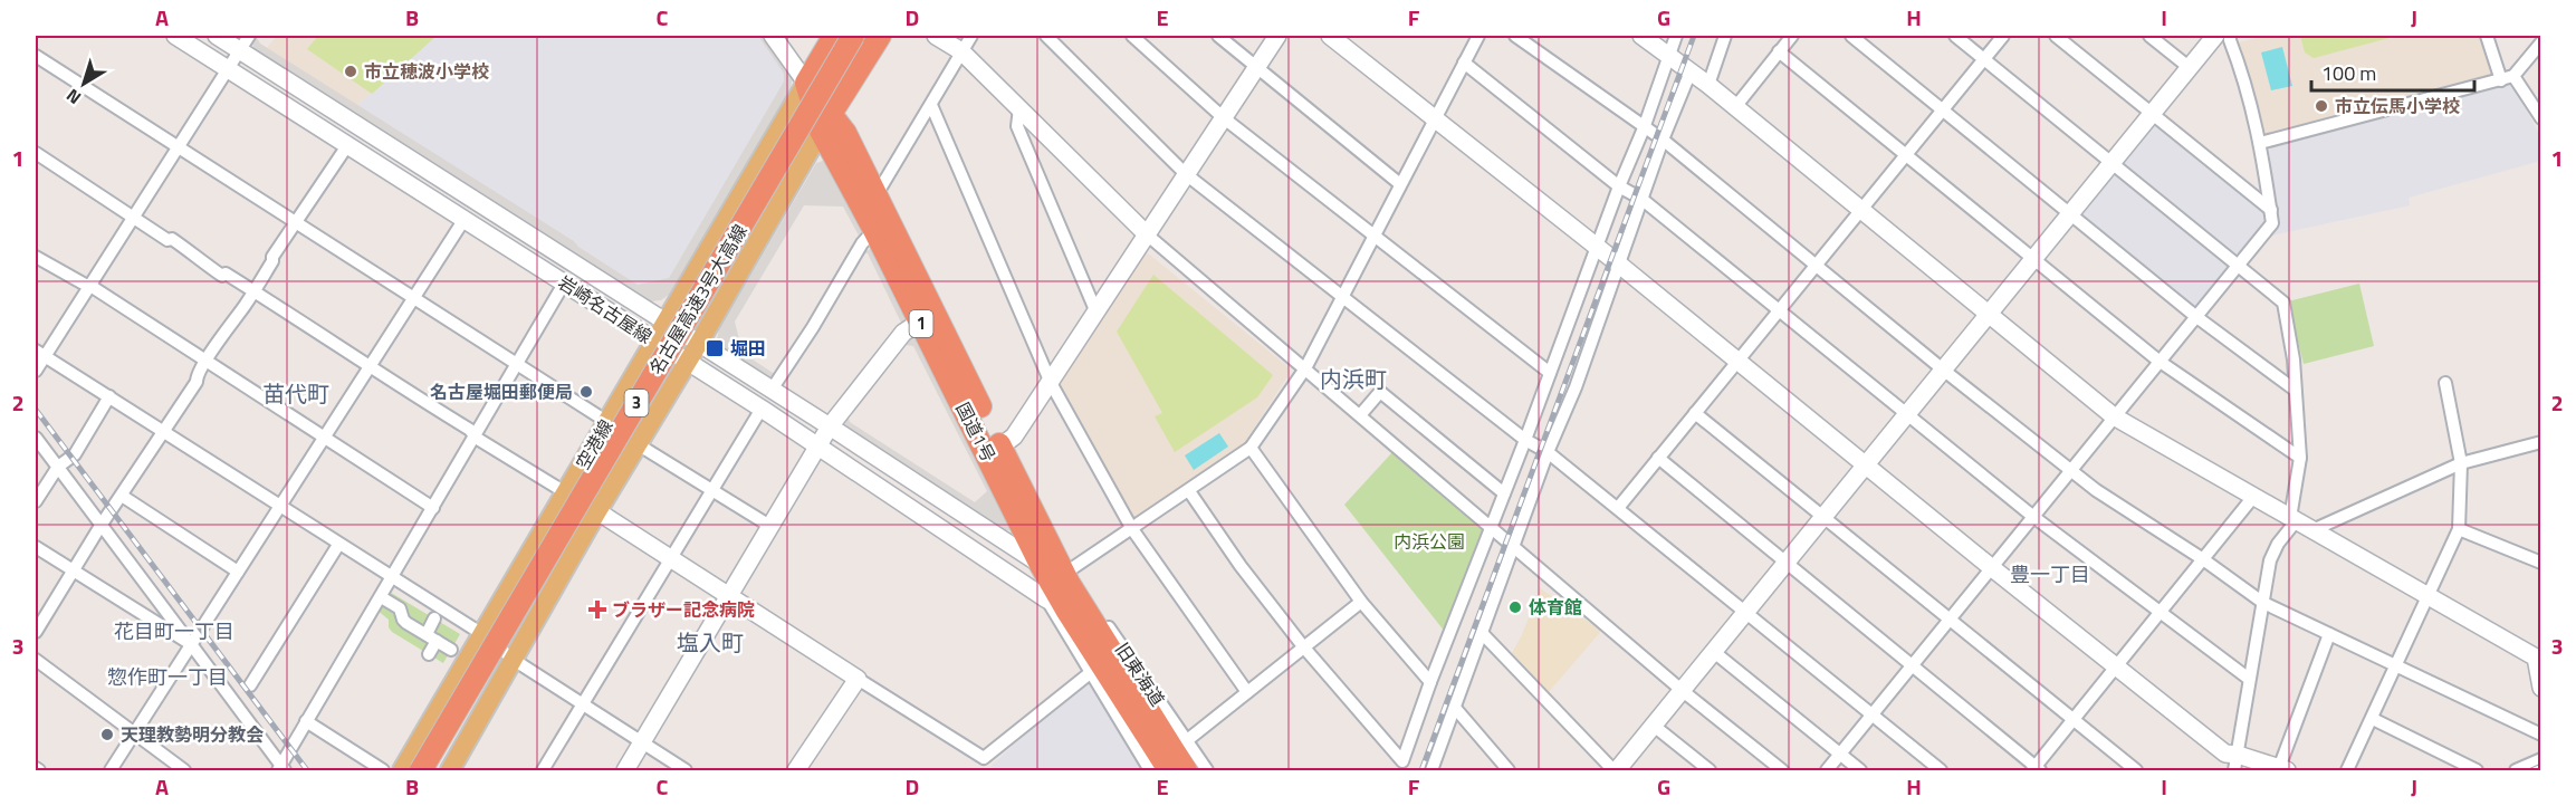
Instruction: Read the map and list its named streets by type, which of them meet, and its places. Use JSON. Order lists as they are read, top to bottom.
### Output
{
  "streets": {
    "highway": [
      "名古屋高速3号大高線",
      "1",
      "3",
      "国道1号"
    ],
    "main road": ["空港線"],
    "street": ["岩崎名古屋線", "旧東海道"]
  },
  "crossings": [
    ["岩崎名古屋線", "国道1号"],
    ["岩崎名古屋線", "空港線"],
    ["岩崎名古屋線", "旧東海道"],
    ["国道1号", "空港線"],
    ["国道1号", "旧東海道"]
  ],
  "districts": [
    "内浜町",
    "苗代町",
    "豊一丁目",
    "花目町一丁目",
    "塩入町",
    "惣作町一丁目"
  ],
  "parks": ["内浜公園"],
  "places": {
    "other": [
      "市立穂波小学校",
      "市立伝馬小学校",
      "名古屋堀田郵便局",
      "体育館",
      "天理教勢明分教会"
    ],
    "transit": ["堀田"],
    "health": ["ブラザー記念病院"]
  },
  "scale_bar": "100 m",
  "north": "bottom left",
  "grid": {
    "columns": [
      "A",
      "B",
      "C",
      "D",
      "E",
      "F",
      "G",
      "H",
      "I",
      "J"
    ],
    "rows": ["1", "2", "3"]
  }
}
